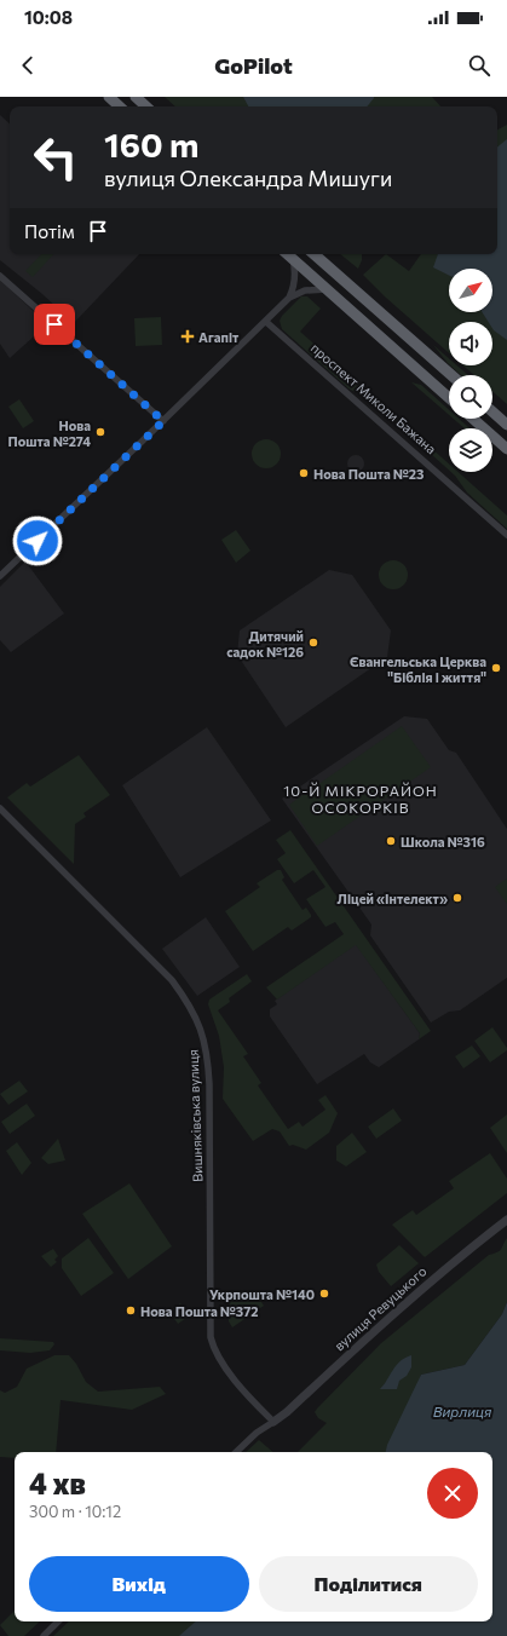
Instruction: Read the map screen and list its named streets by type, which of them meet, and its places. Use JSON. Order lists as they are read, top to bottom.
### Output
{
  "streets": {
    "street": ["проспект Миколи Бажана", "Вишняківська вулиця", "вулиця Ревуцького"]
  },
  "crossings": [
    ["Вишняківська вулиця", "вулиця Ревуцького"]
  ],
  "districts": ["10-Й МІКРОРАЙОН ОСОКОРКІВ"],
  "water": ["Вирлиця"],
  "places": {
    "health": ["Агапіт"],
    "other": [
      "Нова Пошта №274",
      "Нова Пошта №23",
      "Дитячий садок №126",
      "Євангельська Церква \"Біблія і життя\"",
      "Школа №316",
      "Ліцей «Інтелект»",
      "Укрпошта №140",
      "Нова Пошта №372"
    ]
  },
  "north": "top right",
  "page": {
    "status": "10:08",
    "header": "GoPilot",
    "turn": ["160 m", "вулиця Олександра Мишуги"],
    "then": "Потім",
    "heading": ["4 хв", "300 m · 10:12"],
    "buttons": ["Вихід", "Поділитися"]
  }
}
